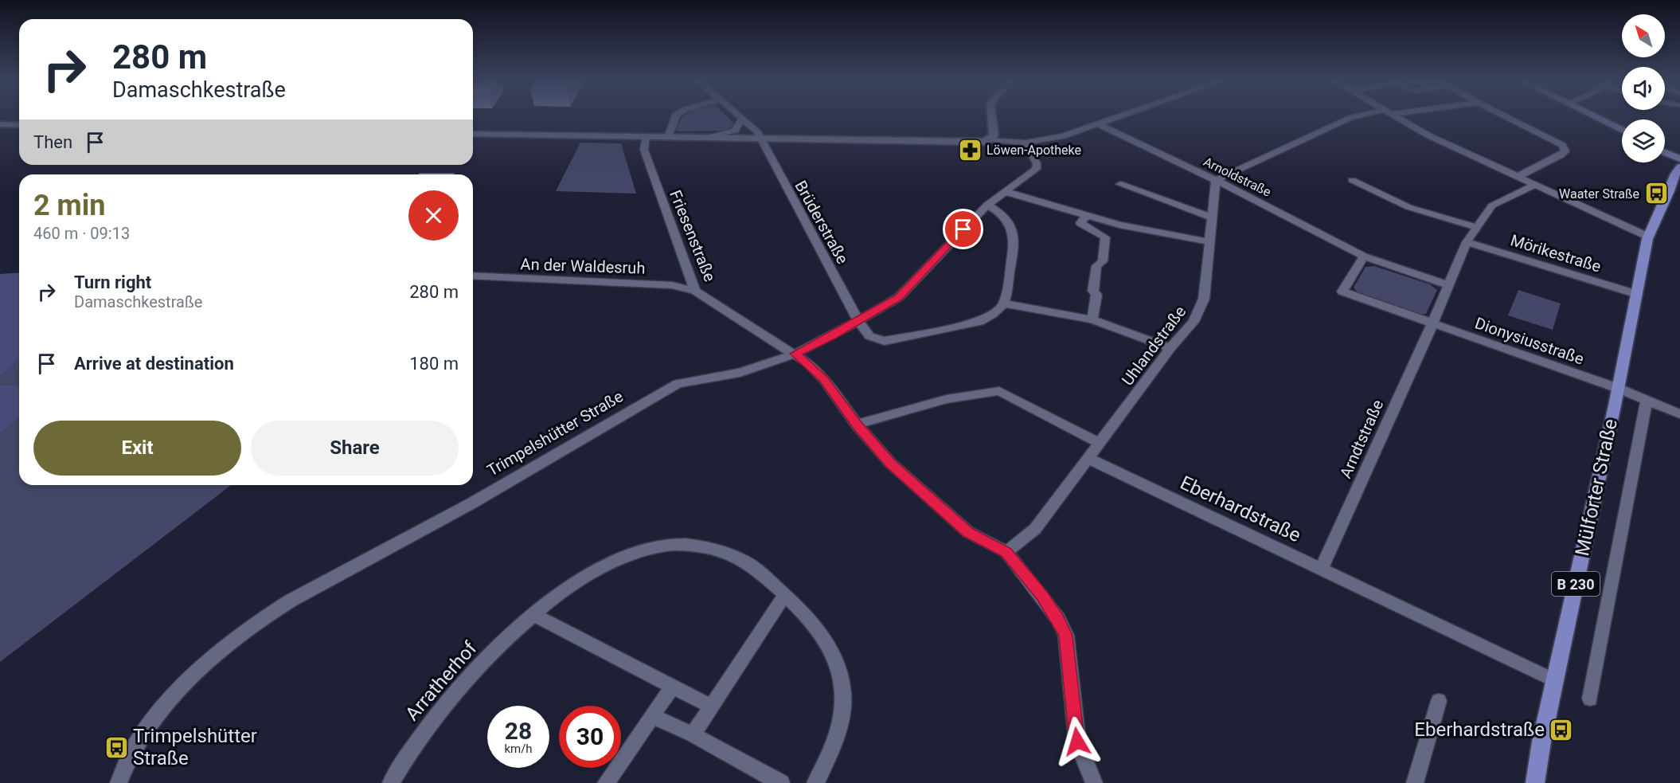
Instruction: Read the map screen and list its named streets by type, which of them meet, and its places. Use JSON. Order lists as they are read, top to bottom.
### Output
{
  "streets": {
    "main road": ["Mülforter Straße", "B 230"],
    "street": [
      "Arnoldstraße",
      "Brüderstraße",
      "Friesenstraße",
      "Mörikestraße",
      "An der Waldesruh",
      "Dionysiusstraße",
      "Uhlandstraße",
      "Trimpelshütter Straße",
      "Arndtstraße",
      "Eberhardstraße",
      "Arratherhof"
    ]
  },
  "crossings": [
    ["Arnoldstraße", "Dionysiusstraße"],
    ["Arnoldstraße", "Uhlandstraße"],
    ["Arnoldstraße", "Arndtstraße"],
    ["Brüderstraße", "Trimpelshütter Straße"],
    ["Friesenstraße", "An der Waldesruh"],
    ["Friesenstraße", "Uhlandstraße"],
    ["Friesenstraße", "Trimpelshütter Straße"],
    ["Mörikestraße", "Arndtstraße"],
    ["Mörikestraße", "Mülforter Straße"],
    ["Dionysiusstraße", "Arndtstraße"],
    ["Dionysiusstraße", "Mülforter Straße"],
    ["Uhlandstraße", "Eberhardstraße"],
    ["Arndtstraße", "Eberhardstraße"],
    ["Mülforter Straße", "Eberhardstraße"]
  ],
  "places": {
    "pharmacy": ["Löwen-Apotheke"],
    "bus stop": ["Waater Straße", "Eberhardstraße", "Trimpelshütter Straße"]
  },
  "north": "top left",
  "page": {
    "turn": ["280 m", "Damaschkestraße"],
    "then": "Then",
    "heading": ["2 min", "460 m · 09:13"],
    "list": [
      {
        "name": "Turn right",
        "note": "Damaschkestraße",
        "value": "280 m"
      },
      {
        "name": "Arrive at destination",
        "value": "180 m"
      }
    ],
    "buttons": ["Exit", "Share"],
    "speed": "28 km/h",
    "limit": "30"
  }
}
